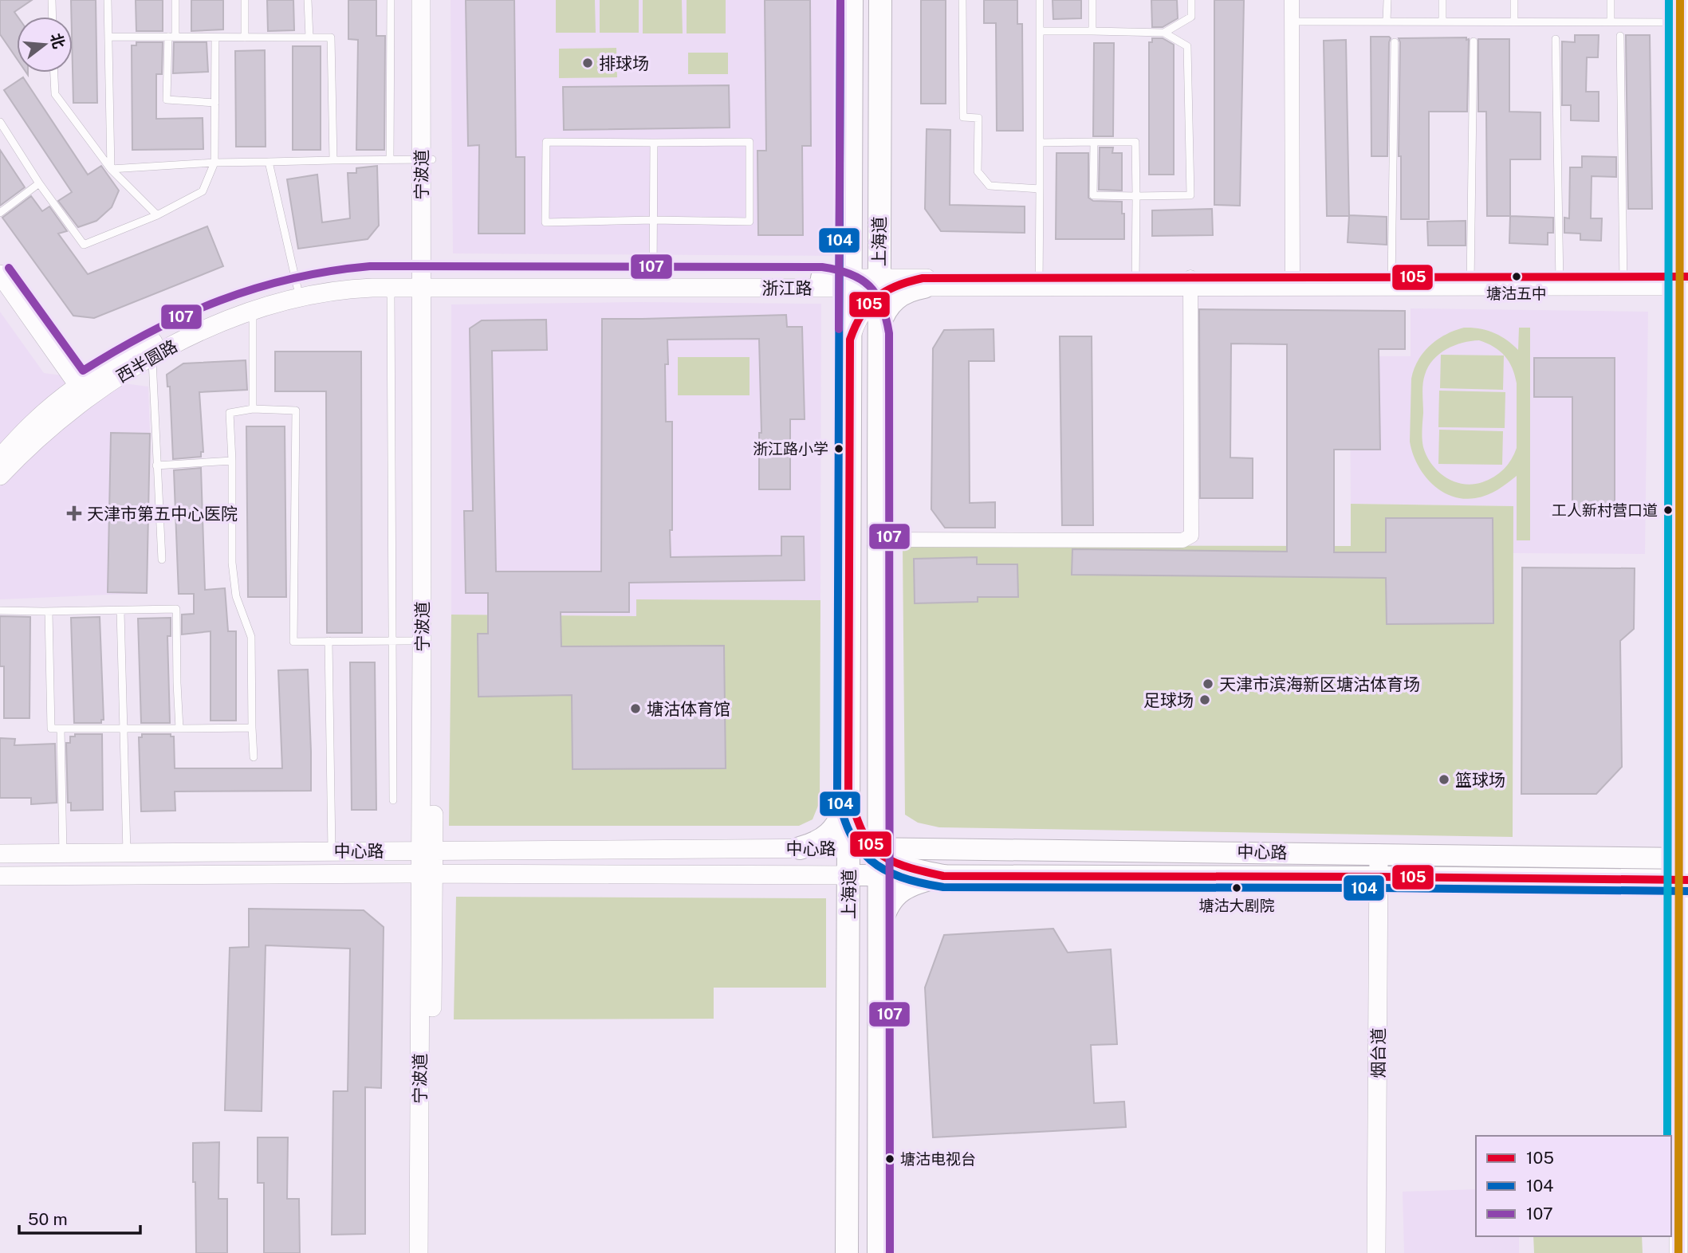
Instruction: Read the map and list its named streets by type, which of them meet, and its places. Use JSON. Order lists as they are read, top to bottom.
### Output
{
  "streets": {
    "main road": ["上海道", "中心路"],
    "street": [
      "宁波道",
      "浙江路",
      "西半圆路",
      "烟台道"
    ]
  },
  "crossings": [
    ["宁波道", "浙江路"],
    ["宁波道", "西半圆路"],
    ["宁波道", "中心路"],
    ["上海道", "浙江路"],
    ["上海道", "中心路"],
    ["浙江路", "西半圆路"],
    ["中心路", "烟台道"]
  ],
  "places": {
    "other": [
      "排球场",
      "塘沽五中",
      "浙江路小学",
      "工人新村营口道",
      "天津市滨海新区塘沽体育场",
      "足球场",
      "塘沽体育馆",
      "篮球场",
      "塘沽大剧院",
      "塘沽电视台"
    ],
    "health": ["天津市第五中心医院"]
  },
  "lines": ["transit line 104", "transit line 107", "transit line 105"],
  "legend": ["105", "104", "107"],
  "scale_bar": "50 m",
  "north": "right"
}
